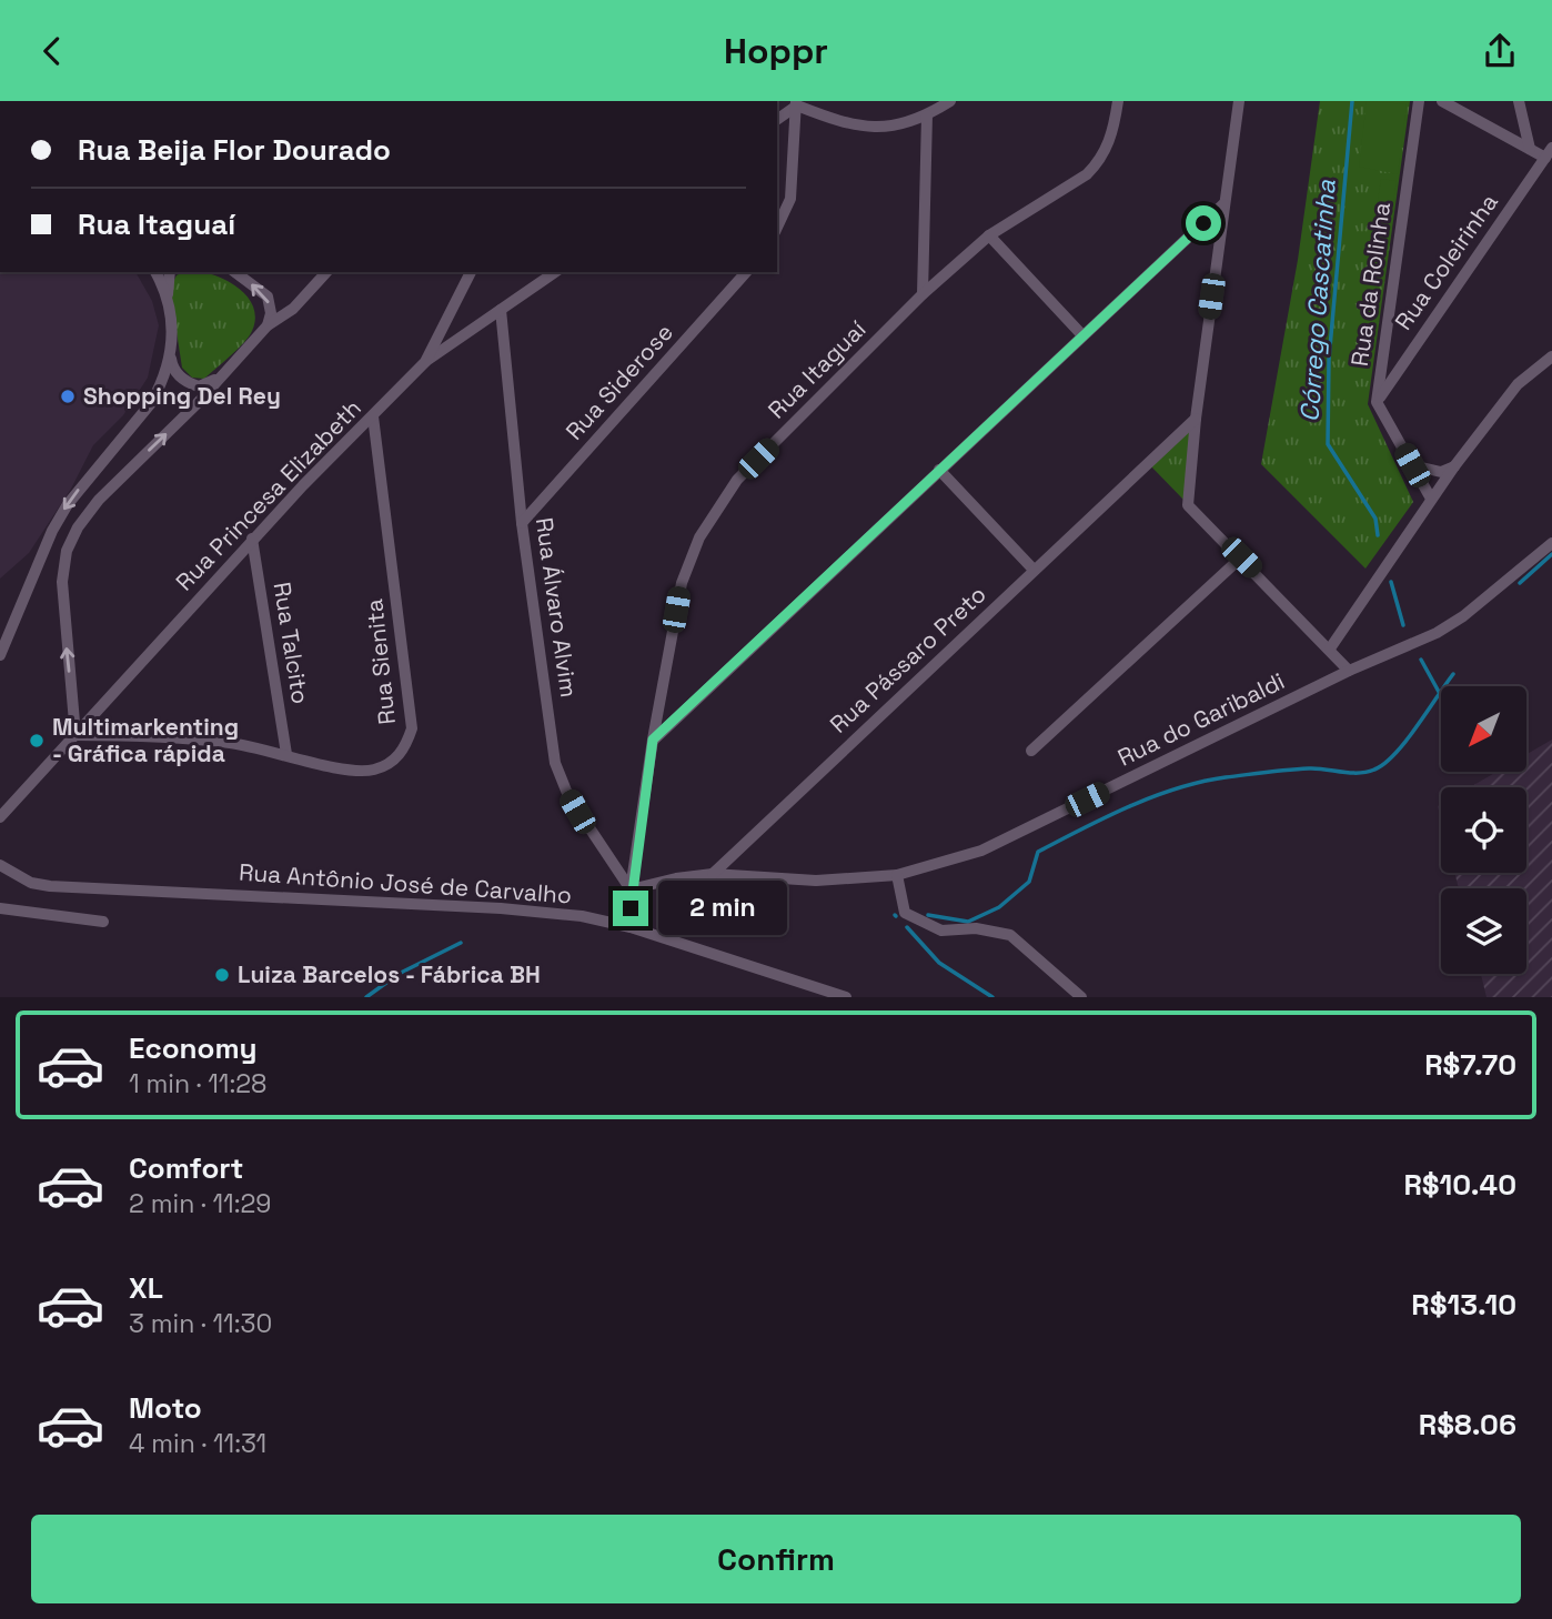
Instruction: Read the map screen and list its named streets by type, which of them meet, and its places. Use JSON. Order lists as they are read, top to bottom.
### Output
{
  "streets": {
    "street": [
      "Rua Coleirinha",
      "Rua da Rolinha",
      "Rua Itaguaí",
      "Rua Siderose",
      "Rua Princesa Elizabeth",
      "Rua Álvaro Alvim",
      "Rua Talcito",
      "Rua Pássaro Preto",
      "Rua Sienita",
      "Rua do Garibaldi",
      "Rua Antônio José de Carvalho"
    ]
  },
  "crossings": [
    ["Rua Coleirinha", "Rua da Rolinha"],
    ["Rua Itaguaí", "Rua Álvaro Alvim"],
    ["Rua Itaguaí", "Rua Antônio José de Carvalho"],
    ["Rua Siderose", "Rua Álvaro Alvim"],
    ["Rua Princesa Elizabeth", "Rua Talcito"],
    ["Rua Princesa Elizabeth", "Rua Sienita"],
    ["Rua Talcito", "Rua Sienita"],
    ["Rua Pássaro Preto", "Rua do Garibaldi"]
  ],
  "water": ["Córrego Cascatinha"],
  "places": ["Shopping Del Rey", "Multimarkenting - Gráfica rápida", "Luiza Barcelos - Fábrica BH"],
  "north": "bottom left",
  "page": {
    "header": "Hoppr",
    "banner": ["Rua Beija Flor Dourado", "Rua Itaguaí"],
    "bubble": "2 min",
    "list": [
      {
        "name": "Economy",
        "note": "1 min · 11:28",
        "value": "R$7.70"
      },
      {
        "name": "Comfort",
        "note": "2 min · 11:29",
        "value": "R$10.40"
      },
      {
        "name": "XL",
        "note": "3 min · 11:30",
        "value": "R$13.10"
      },
      {
        "name": "Moto",
        "note": "4 min · 11:31",
        "value": "R$8.06"
      }
    ],
    "buttons": "Confirm"
  }
}
